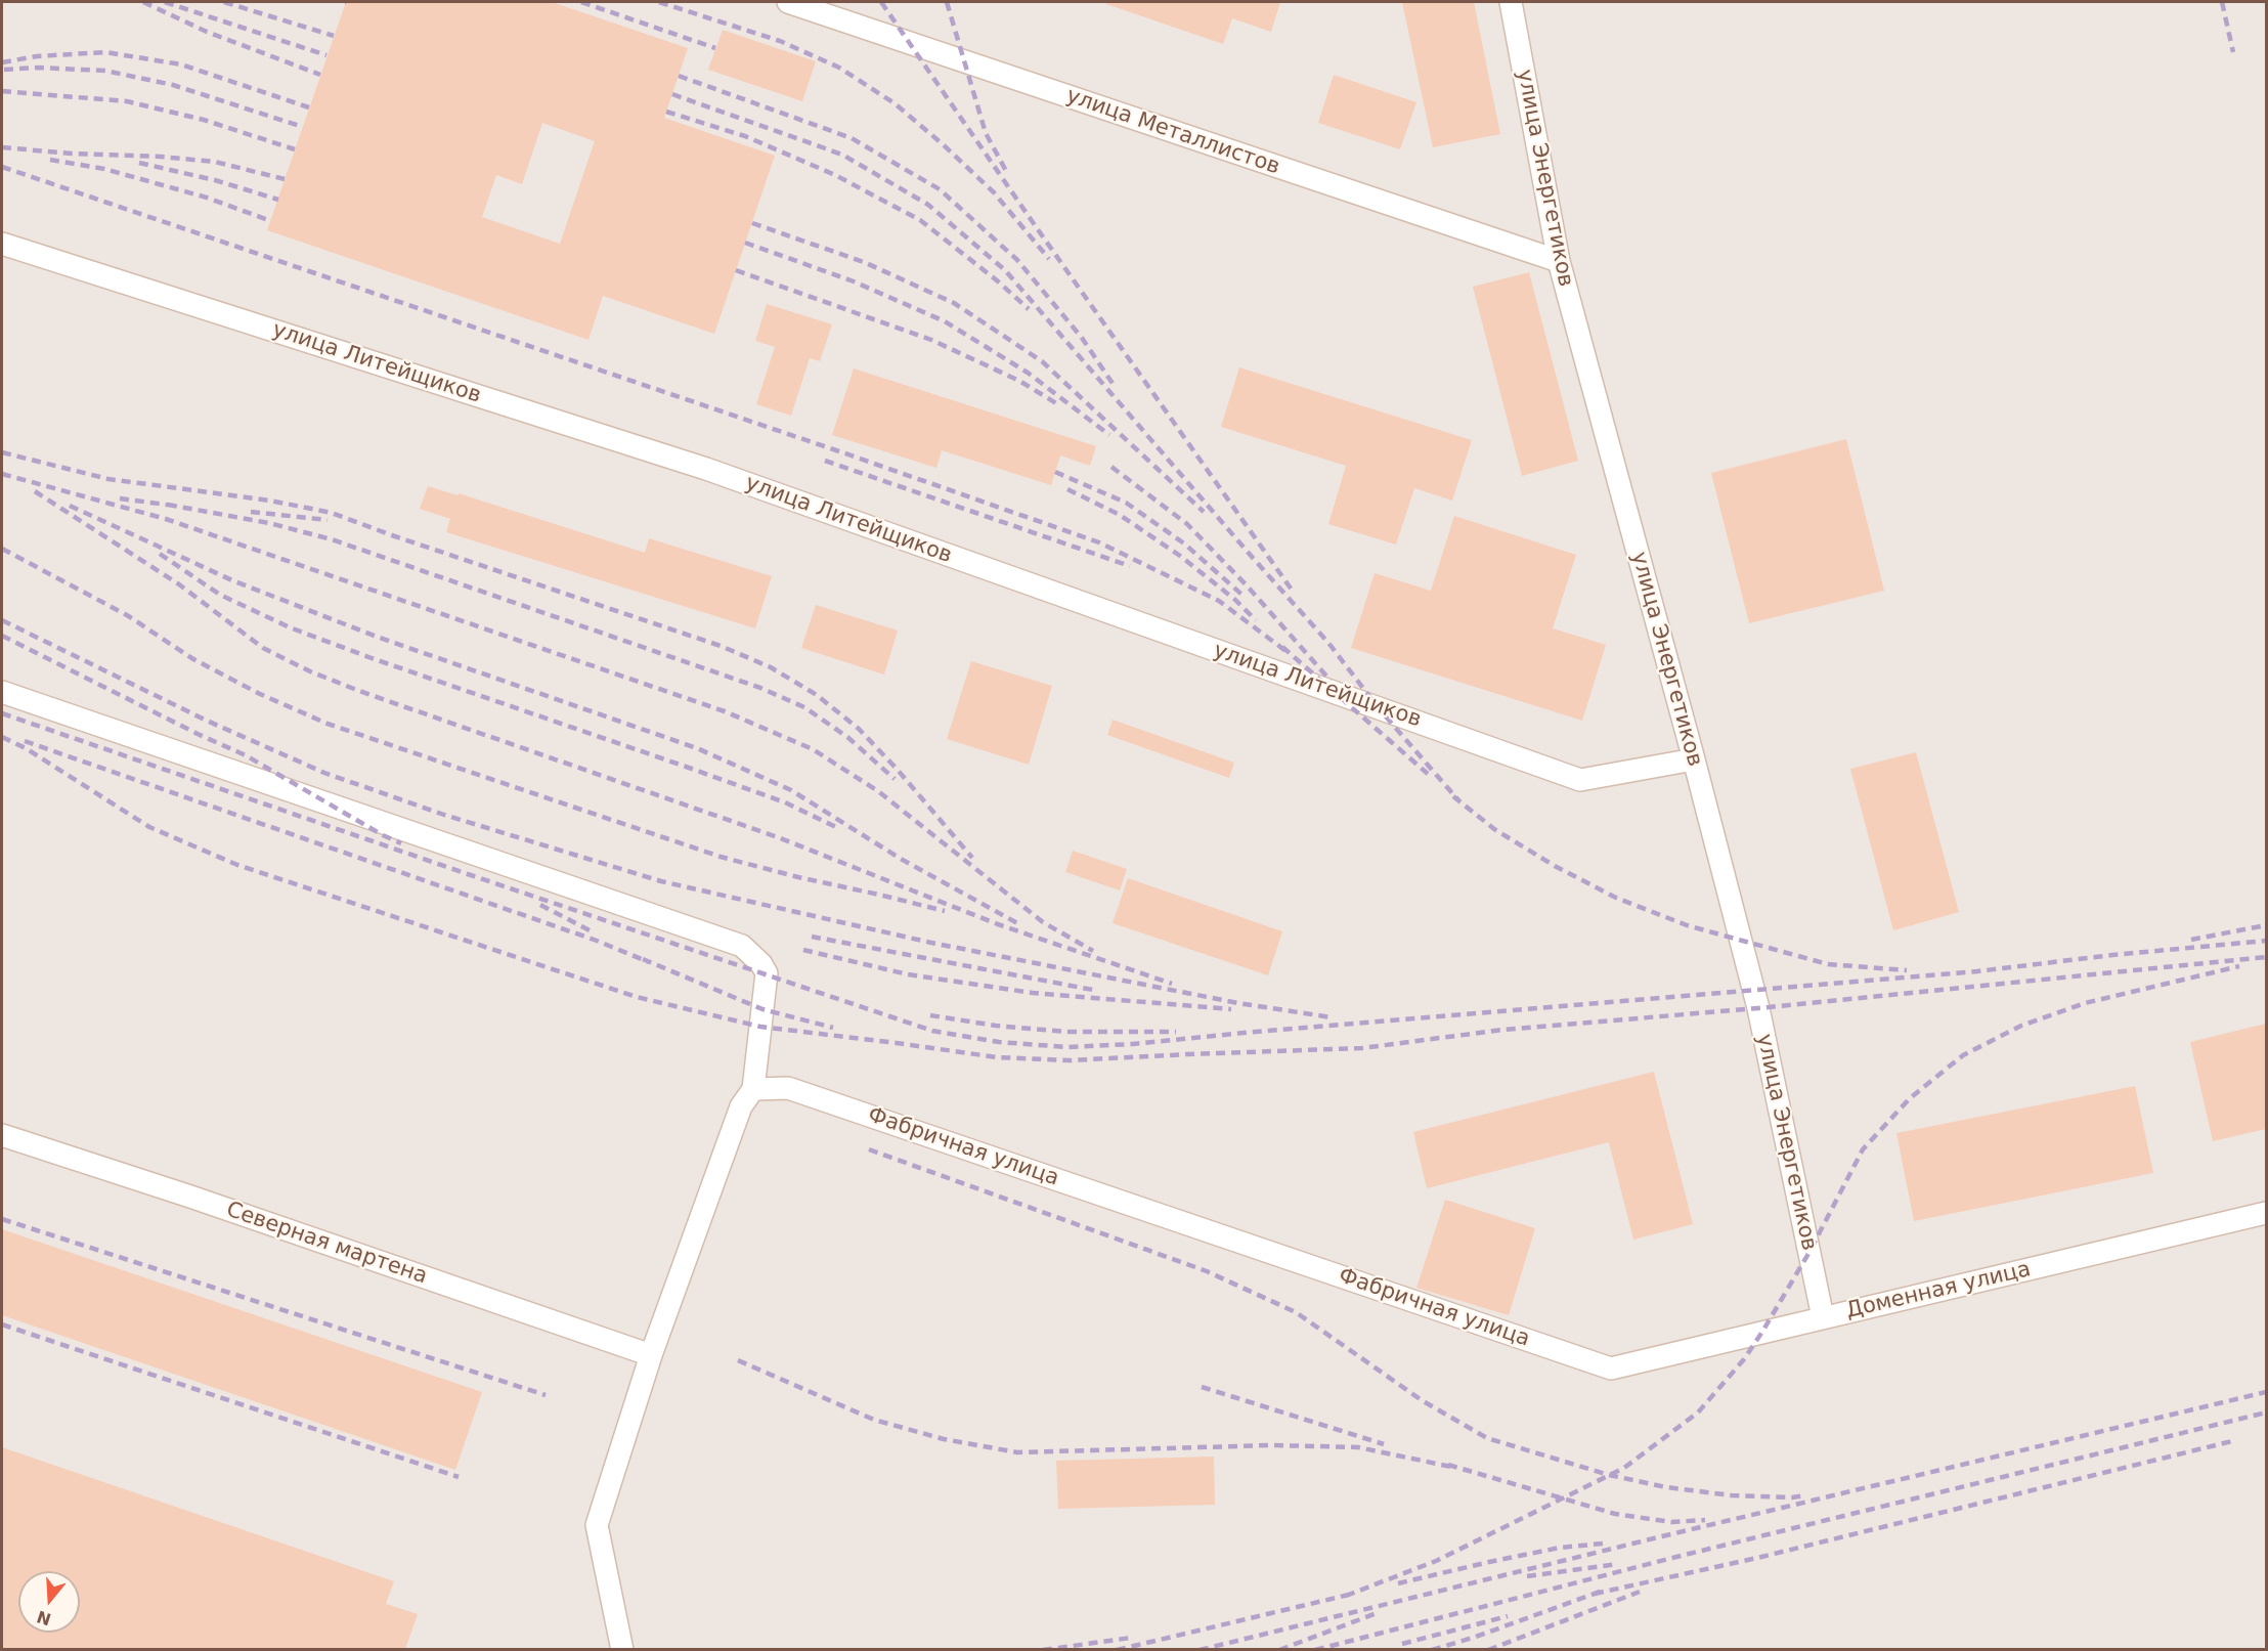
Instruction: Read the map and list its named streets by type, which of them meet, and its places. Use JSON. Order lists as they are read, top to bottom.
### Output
{
  "streets": {
    "street": [
      "улица Металлистов",
      "улица Энергетиков",
      "улица Литейщиков",
      "Фабричная улица",
      "Северная мартена",
      "Доменная улица"
    ]
  },
  "crossings": [
    ["улица Металлистов", "улица Энергетиков"],
    ["улица Энергетиков", "улица Литейщиков"],
    ["улица Энергетиков", "Доменная улица"],
    ["Фабричная улица", "Доменная улица"]
  ],
  "north": "bottom"
}
